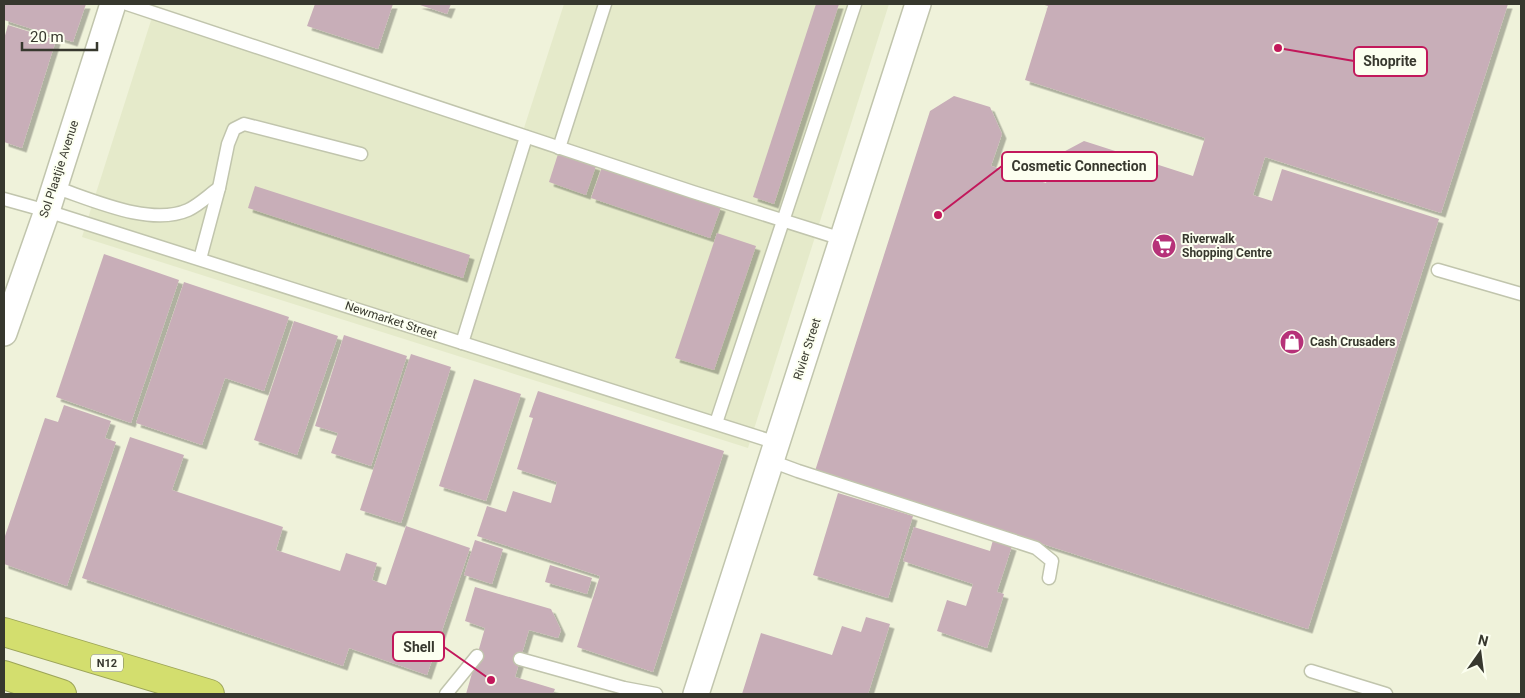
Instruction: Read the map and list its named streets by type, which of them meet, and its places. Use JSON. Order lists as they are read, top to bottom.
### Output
{
  "streets": {
    "highway": ["N12"],
    "street": ["Sol Plaatjie Avenue", "Rivier Street"],
    "lane": ["Newmarket Street"]
  },
  "crossings": [
    ["Sol Plaatjie Avenue", "Newmarket Street"],
    ["Newmarket Street", "Rivier Street"]
  ],
  "places": {
    "other": ["Shoprite", "Cosmetic Connection", "Shell"],
    "supermarket": ["Riverwalk Shopping Centre"],
    "shop": ["Cash Crusaders"]
  },
  "scale_bar": "20 m",
  "north": "top"
}
